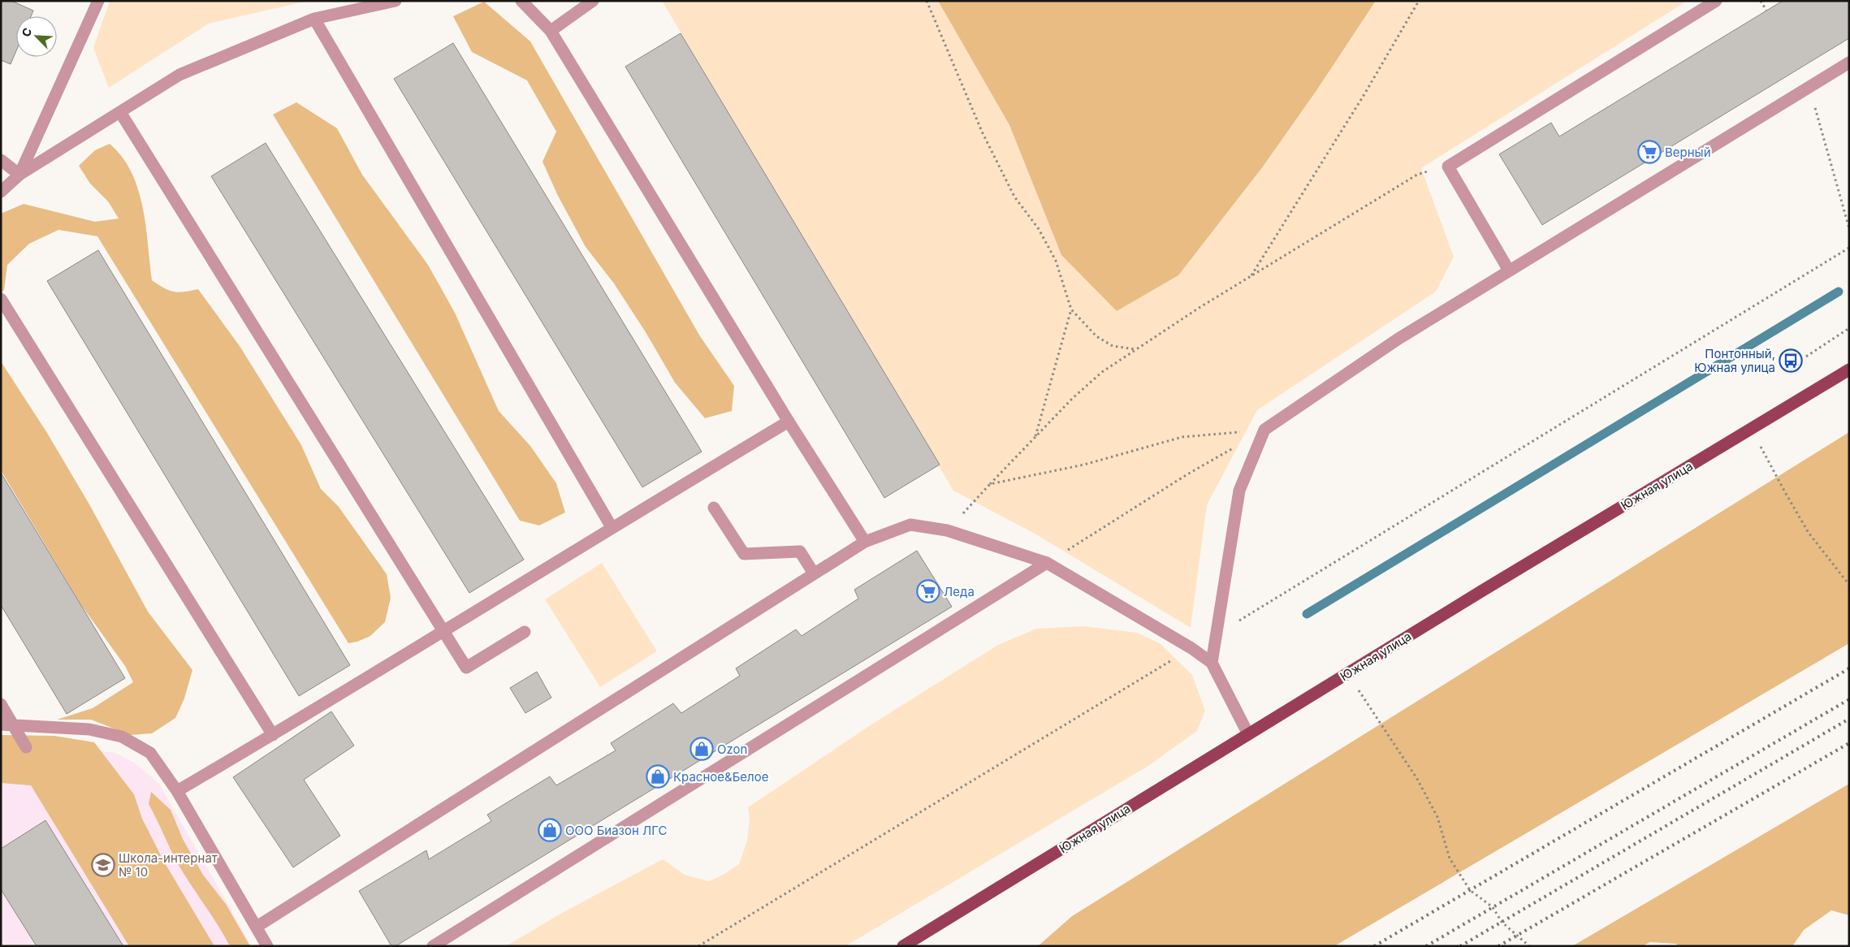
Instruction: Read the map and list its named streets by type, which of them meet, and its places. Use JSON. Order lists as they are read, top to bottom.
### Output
{
  "streets": {
    "main road": ["Южная улица"]
  },
  "places": {
    "supermarket": ["Верный", "Леда"],
    "bus stop": ["Понтонный, Южная улица"],
    "shop": ["Ozon", "Красное&Белое", "ООО Биазон ЛГС"],
    "school or university": ["Школа-интернат № 10"]
  },
  "north": "top left"
}
